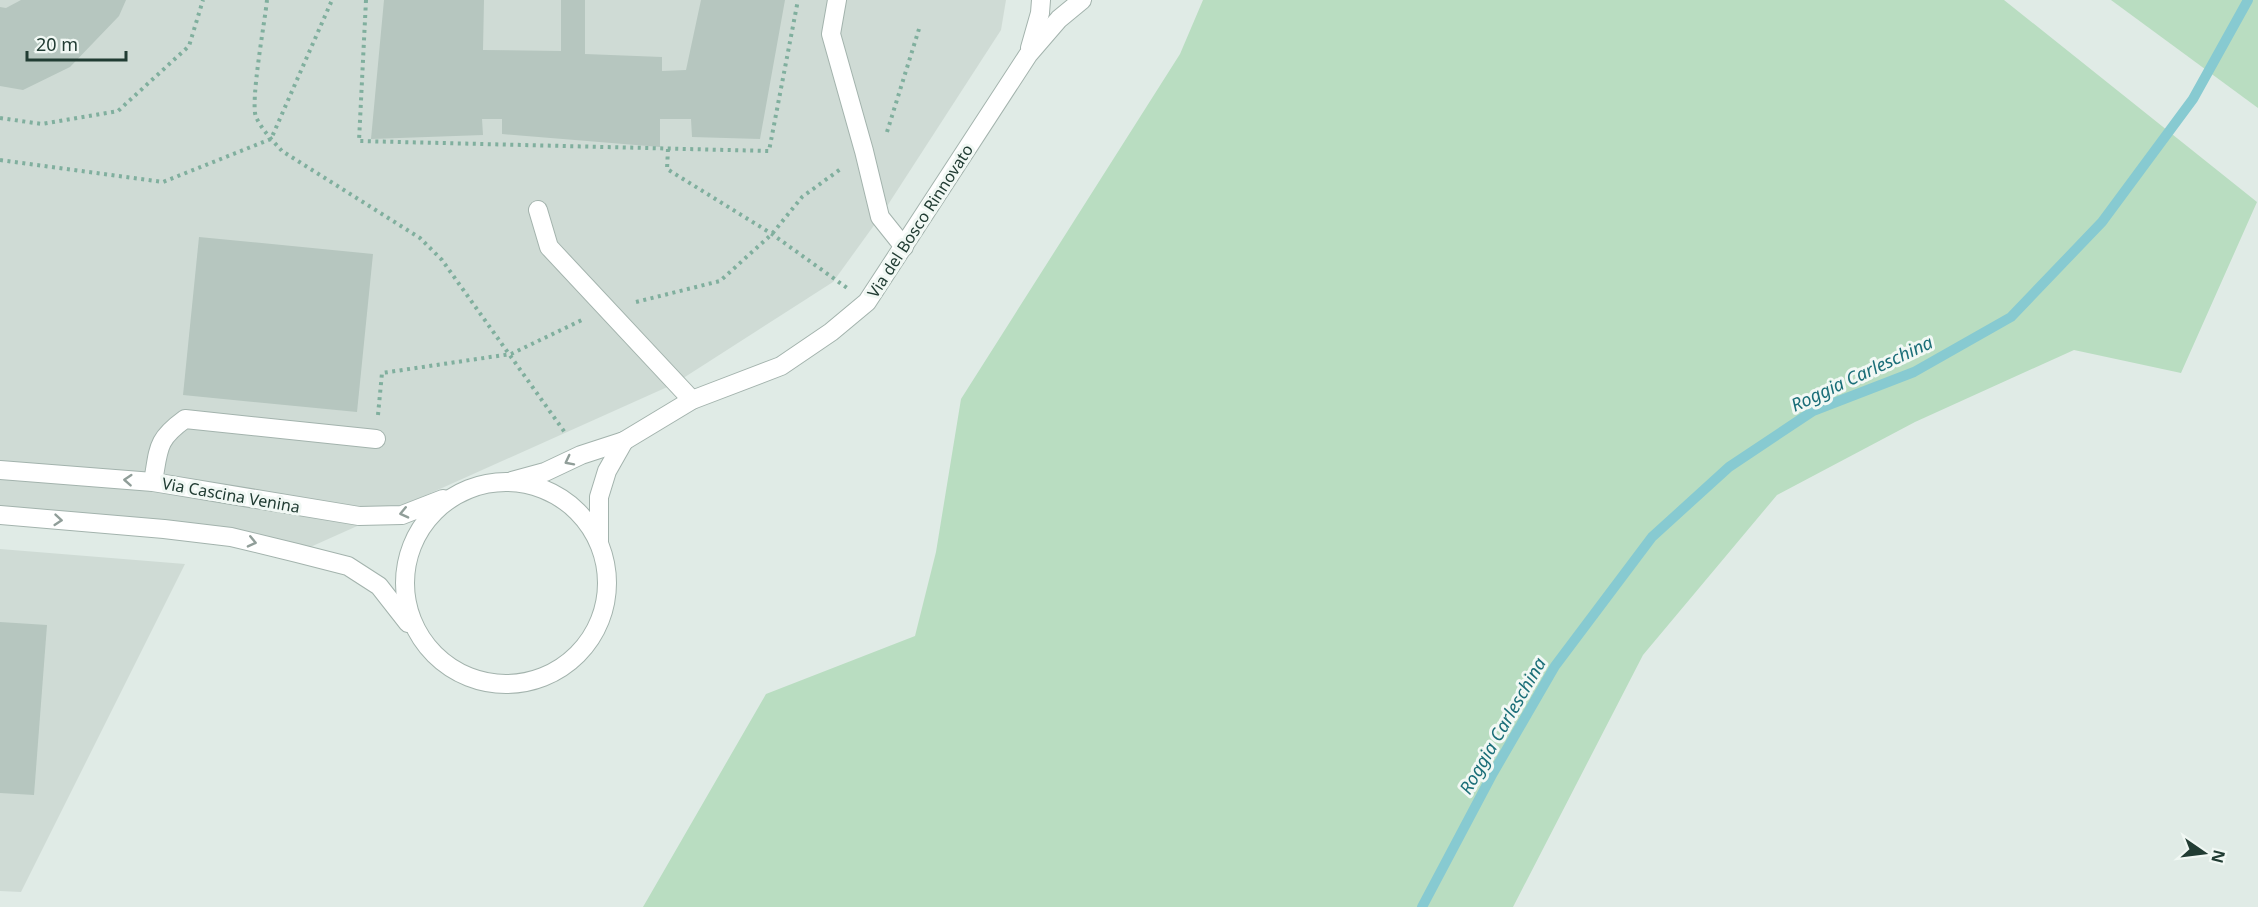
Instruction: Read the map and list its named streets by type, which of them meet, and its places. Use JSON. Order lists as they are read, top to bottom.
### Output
{
  "streets": {
    "street": ["Via del Bosco Rinnovato", "Via Cascina Venina"]
  },
  "crossings": [
    ["Via del Bosco Rinnovato", "Via Cascina Venina"]
  ],
  "water": ["Roggia Carleschina"],
  "scale_bar": "20 m",
  "north": "right"
}
